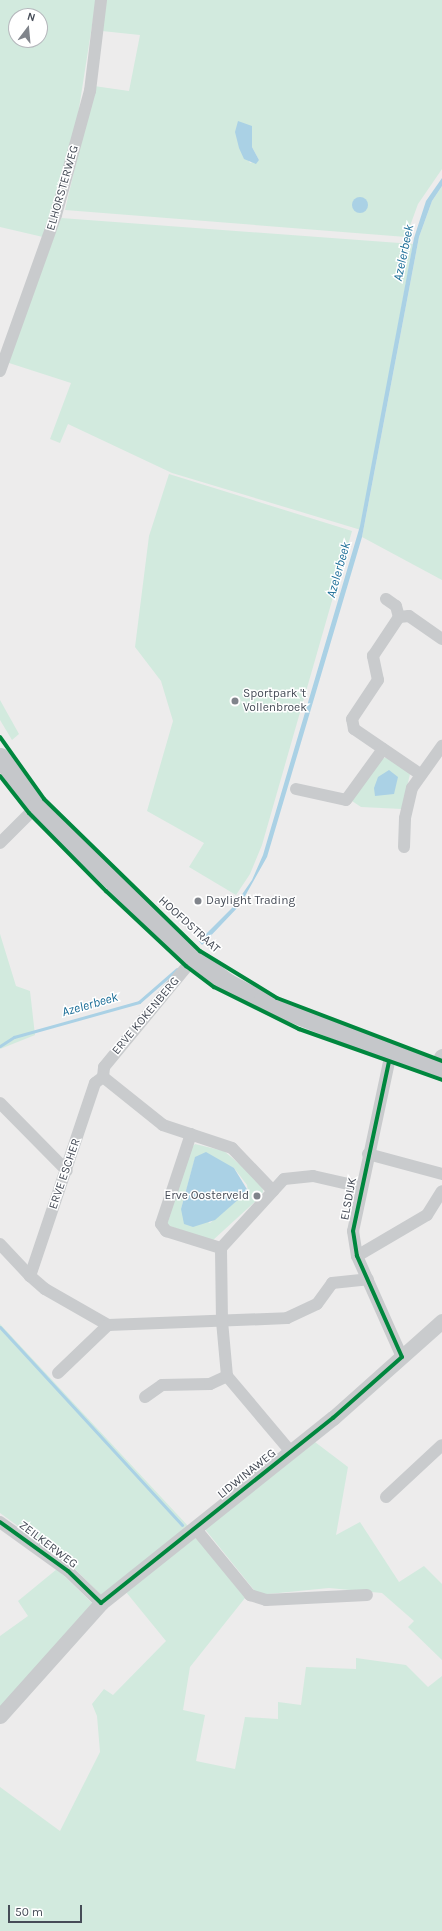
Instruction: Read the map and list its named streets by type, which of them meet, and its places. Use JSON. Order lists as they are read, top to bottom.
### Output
{
  "streets": {
    "main road": ["HOOFDSTRAAT"],
    "street": [
      "ELHORSTERWEG",
      "ERVE KOKENBERG",
      "ERVE ESCHER",
      "ELSDIJK",
      "LIDWINAWEG",
      "ZEILKERWEG"
    ]
  },
  "crossings": [
    ["HOOFDSTRAAT", "ERVE KOKENBERG"],
    ["ERVE KOKENBERG", "ERVE ESCHER"],
    ["ELSDIJK", "LIDWINAWEG"],
    ["LIDWINAWEG", "ZEILKERWEG"]
  ],
  "water": ["Azelerbeek"],
  "places": ["Sportpark 't Vollenbroek", "Daylight Trading", "Erve Oosterveld"],
  "scale_bar": "50 m",
  "north": "top"
}
